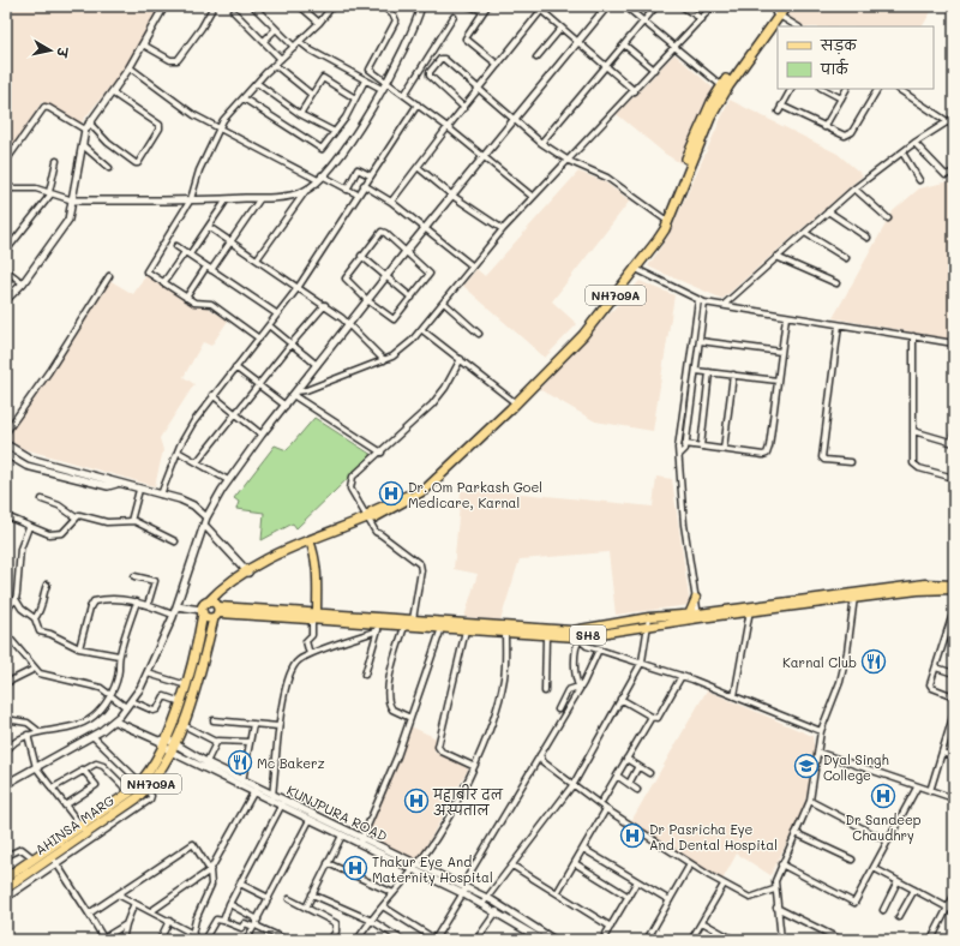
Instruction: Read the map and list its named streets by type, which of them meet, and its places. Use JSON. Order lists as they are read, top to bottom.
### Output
{
  "streets": {
    "highway": ["NH709A", "AHINSA MARG"],
    "main road": ["SH8"],
    "street": ["KUNJPURA ROAD"]
  },
  "crossings": [
    ["NH709A", "SH8"],
    ["NH709A", "AHINSA MARG"],
    ["SH8", "AHINSA MARG"],
    ["KUNJPURA ROAD", "AHINSA MARG"]
  ],
  "places": {
    "hospital": [
      "Dr. Om Parkash Goel Medicare, Karnal",
      "Dr Sandeep Chaudhry",
      "महाबीर दल अस्पताल",
      "Dr Pasricha Eye And Dental Hospital",
      "Thakur Eye And Maternity Hospital"
    ],
    "restaurant": ["Karnal Club", "Mc Bakerz"],
    "school or university": ["Dyal Singh College"]
  },
  "legend": ["सड़क", "पार्क"],
  "north": "right"
}
